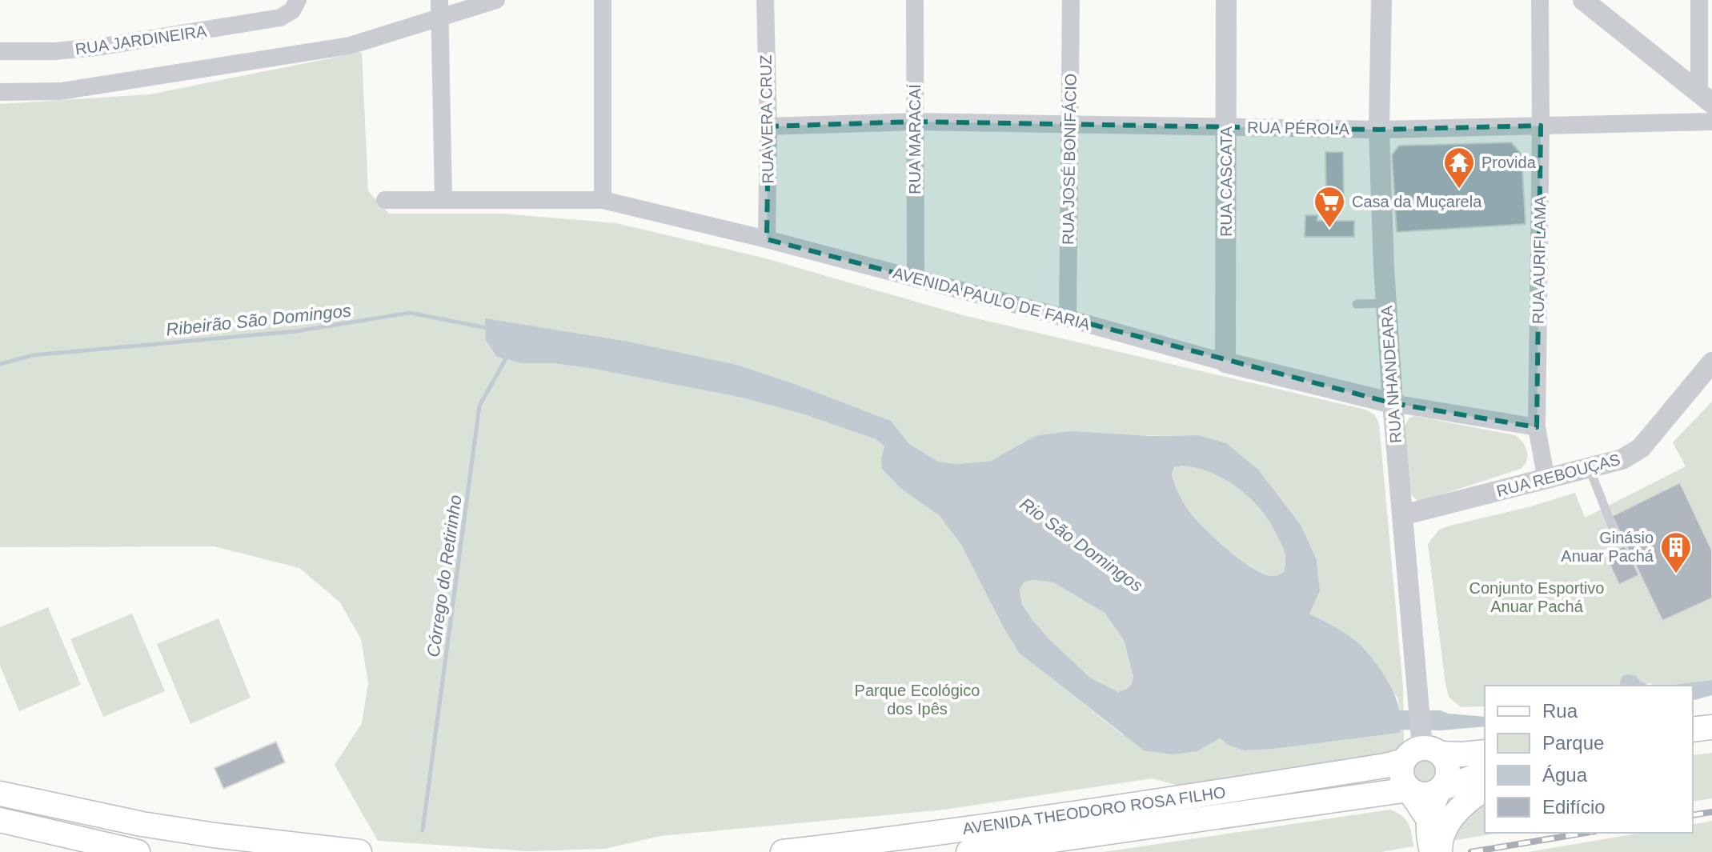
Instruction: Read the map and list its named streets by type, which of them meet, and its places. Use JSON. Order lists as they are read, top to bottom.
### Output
{
  "streets": {
    "main road": ["AVENIDA THEODORO ROSA FILHO"],
    "street": [
      "RUA JARDINEIRA",
      "RUA VERA CRUZ",
      "RUA PÉROLA",
      "RUA MARACAÍ",
      "RUA JOSÉ BONIFÁCIO",
      "RUA CASCATA",
      "RUA AURIFLAMA",
      "AVENIDA PAULO DE FARIA",
      "RUA NHANDEARA",
      "RUA REBOUÇAS"
    ]
  },
  "crossings": [
    ["RUA VERA CRUZ", "RUA PÉROLA"],
    ["RUA VERA CRUZ", "AVENIDA PAULO DE FARIA"],
    ["RUA PÉROLA", "RUA MARACAÍ"],
    ["RUA PÉROLA", "RUA JOSÉ BONIFÁCIO"],
    ["RUA PÉROLA", "RUA CASCATA"],
    ["RUA PÉROLA", "RUA AURIFLAMA"],
    ["RUA PÉROLA", "RUA NHANDEARA"],
    ["RUA MARACAÍ", "AVENIDA PAULO DE FARIA"],
    ["RUA JOSÉ BONIFÁCIO", "AVENIDA PAULO DE FARIA"],
    ["RUA CASCATA", "AVENIDA PAULO DE FARIA"],
    ["RUA AURIFLAMA", "AVENIDA PAULO DE FARIA"],
    ["RUA AURIFLAMA", "RUA REBOUÇAS"],
    ["AVENIDA PAULO DE FARIA", "RUA NHANDEARA"],
    ["RUA NHANDEARA", "RUA REBOUÇAS"],
    ["RUA NHANDEARA", "AVENIDA THEODORO ROSA FILHO"]
  ],
  "water": ["Ribeirão São Domingos", "Rio São Domingos", "Córrego do Retirinho"],
  "parks": ["Conjunto Esportivo Anuar Pachá", "Parque Ecológico dos Ipês"],
  "places": {
    "temple": ["Provida"],
    "supermarket": ["Casa da Muçarela"],
    "building": ["Ginásio Anuar Pachá"]
  },
  "legend": [
    "Rua",
    "Parque",
    "Água",
    "Edifício"
  ]
}
